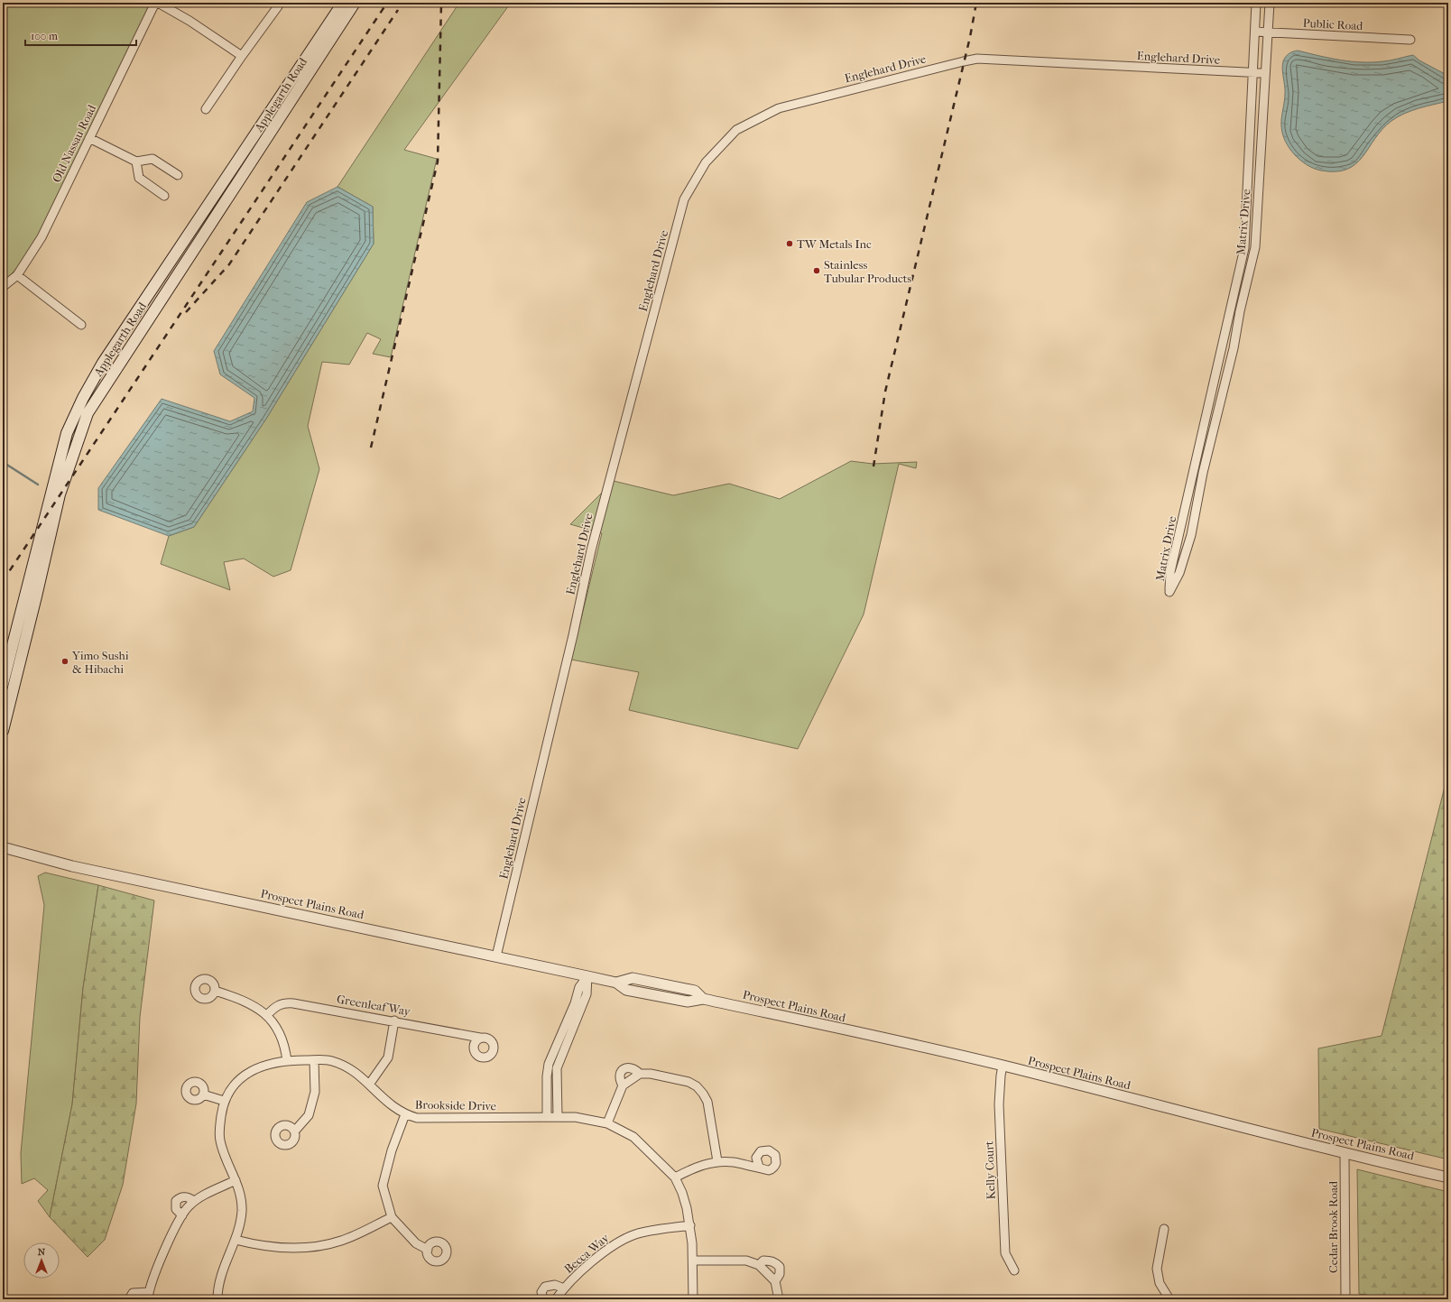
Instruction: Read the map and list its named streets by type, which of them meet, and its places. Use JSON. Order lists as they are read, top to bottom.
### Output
{
  "streets": {
    "main road": ["Applegarth Road"],
    "street": [
      "Public Road",
      "Englehard Drive",
      "Old Nassau Road",
      "Matrix Drive",
      "Prospect Plains Road",
      "Greenleaf Way",
      "Brookside Drive",
      "Kelly Court",
      "Cedar Brook Road",
      "Becca Way"
    ]
  },
  "crossings": [
    ["Public Road", "Matrix Drive"],
    ["Englehard Drive", "Matrix Drive"],
    ["Englehard Drive", "Prospect Plains Road"],
    ["Prospect Plains Road", "Kelly Court"],
    ["Prospect Plains Road", "Cedar Brook Road"],
    ["Brookside Drive", "Becca Way"]
  ],
  "places": ["TW Metals Inc", "Stainless Tubular Products", "Yimo Sushi & Hibachi"],
  "scale_bar": "100 m",
  "north": "top"
}
